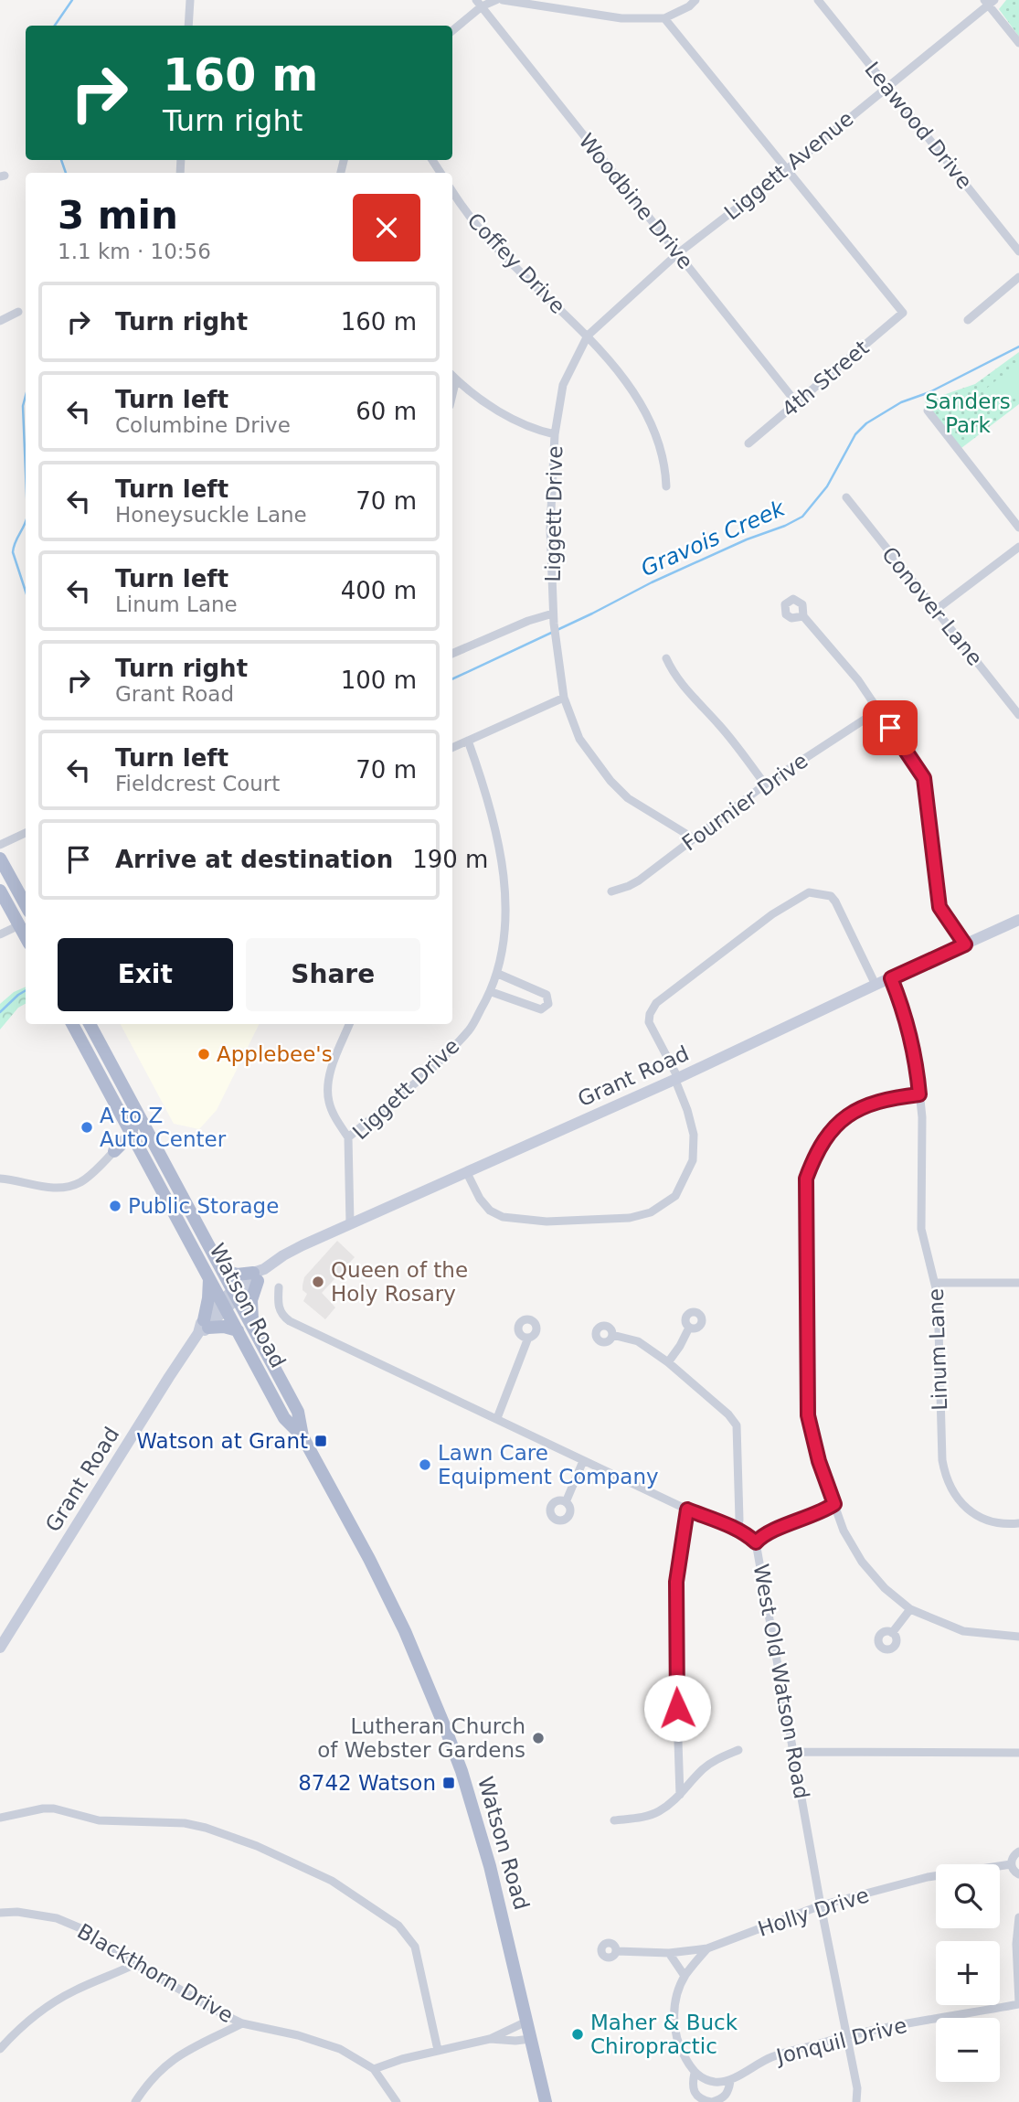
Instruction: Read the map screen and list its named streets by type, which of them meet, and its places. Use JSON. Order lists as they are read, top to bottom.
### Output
{
  "streets": {
    "main road": ["Watson Road"],
    "street": [
      "Leawood Drive",
      "Liggett Avenue",
      "Woodbine Drive",
      "Coffey Drive",
      "4th Street",
      "Liggett Drive",
      "Conover Lane",
      "Fournier Drive",
      "Grant Road",
      "Linum Lane",
      "West Old Watson Road",
      "Holly Drive",
      "Blackthorn Drive",
      "Jonquil Drive"
    ]
  },
  "crossings": [
    ["Leawood Drive", "Liggett Avenue"],
    ["Liggett Avenue", "Woodbine Drive"],
    ["Liggett Avenue", "Coffey Drive"],
    ["Liggett Avenue", "4th Street"],
    ["Liggett Avenue", "Liggett Drive"],
    ["Woodbine Drive", "4th Street"],
    ["Coffey Drive", "Liggett Drive"],
    ["Liggett Drive", "Fournier Drive"],
    ["Liggett Drive", "Grant Road"],
    ["Grant Road", "Watson Road"],
    ["Grant Road", "Linum Lane"],
    ["West Old Watson Road", "Holly Drive"],
    ["West Old Watson Road", "Jonquil Drive"]
  ],
  "water": ["Gravois Creek"],
  "parks": ["Sanders Park"],
  "places": {
    "other": [
      "Applebee's",
      "A to Z Auto Center",
      "Public Storage",
      "Queen of the Holy Rosary",
      "Lawn Care Equipment Company",
      "Lutheran Church of Webster Gardens",
      "Maher & Buck Chiropractic"
    ],
    "transit": ["Watson at Grant", "8742 Watson"]
  },
  "page": {
    "turn": ["160 m", "Turn right"],
    "heading": ["3 min", "1.1 km · 10:56"],
    "list": [
      {
        "name": "Turn right",
        "value": "160 m"
      },
      {
        "name": "Turn left",
        "note": "Columbine Drive",
        "value": "60 m"
      },
      {
        "name": "Turn left",
        "note": "Honeysuckle Lane",
        "value": "70 m"
      },
      {
        "name": "Turn left",
        "note": "Linum Lane",
        "value": "400 m"
      },
      {
        "name": "Turn right",
        "note": "Grant Road",
        "value": "100 m"
      },
      {
        "name": "Turn left",
        "note": "Fieldcrest Court",
        "value": "70 m"
      },
      {
        "name": "Arrive at destination",
        "value": "190 m"
      }
    ],
    "buttons": ["Exit", "Share"],
    "map_buttons": ["+", "−"]
  }
}
